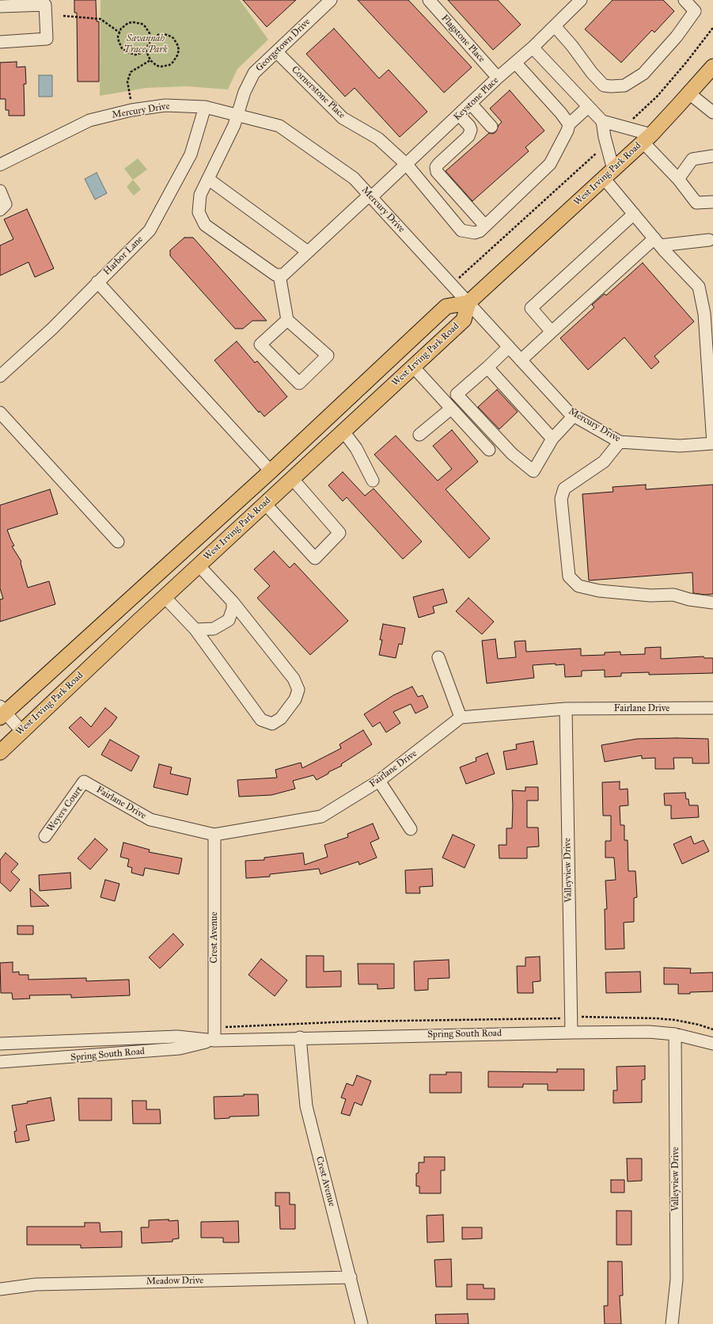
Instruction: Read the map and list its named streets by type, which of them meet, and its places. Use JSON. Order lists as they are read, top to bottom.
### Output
{
  "streets": {
    "main road": ["West Irving Park Road"],
    "street": [
      "Flagstone Place",
      "Georgetown Drive",
      "Cornerstone Place",
      "Keystone Place",
      "Mercury Drive",
      "Harbor Lane",
      "Fairlane Drive",
      "Weyers Court",
      "Valleyview Drive",
      "Crest Avenue",
      "Spring South Road",
      "Meadow Drive"
    ]
  },
  "crossings": [
    ["Flagstone Place", "Keystone Place"],
    ["Georgetown Drive", "Cornerstone Place"],
    ["Georgetown Drive", "Keystone Place"],
    ["Georgetown Drive", "Mercury Drive"],
    ["Cornerstone Place", "Keystone Place"],
    ["Keystone Place", "Mercury Drive"],
    ["Mercury Drive", "West Irving Park Road"],
    ["Mercury Drive", "Harbor Lane"],
    ["Fairlane Drive", "Weyers Court"],
    ["Fairlane Drive", "Valleyview Drive"],
    ["Fairlane Drive", "Crest Avenue"],
    ["Valleyview Drive", "Spring South Road"],
    ["Crest Avenue", "Spring South Road"],
    ["Crest Avenue", "Meadow Drive"]
  ],
  "parks": ["Savannah Trace Park"]
}
